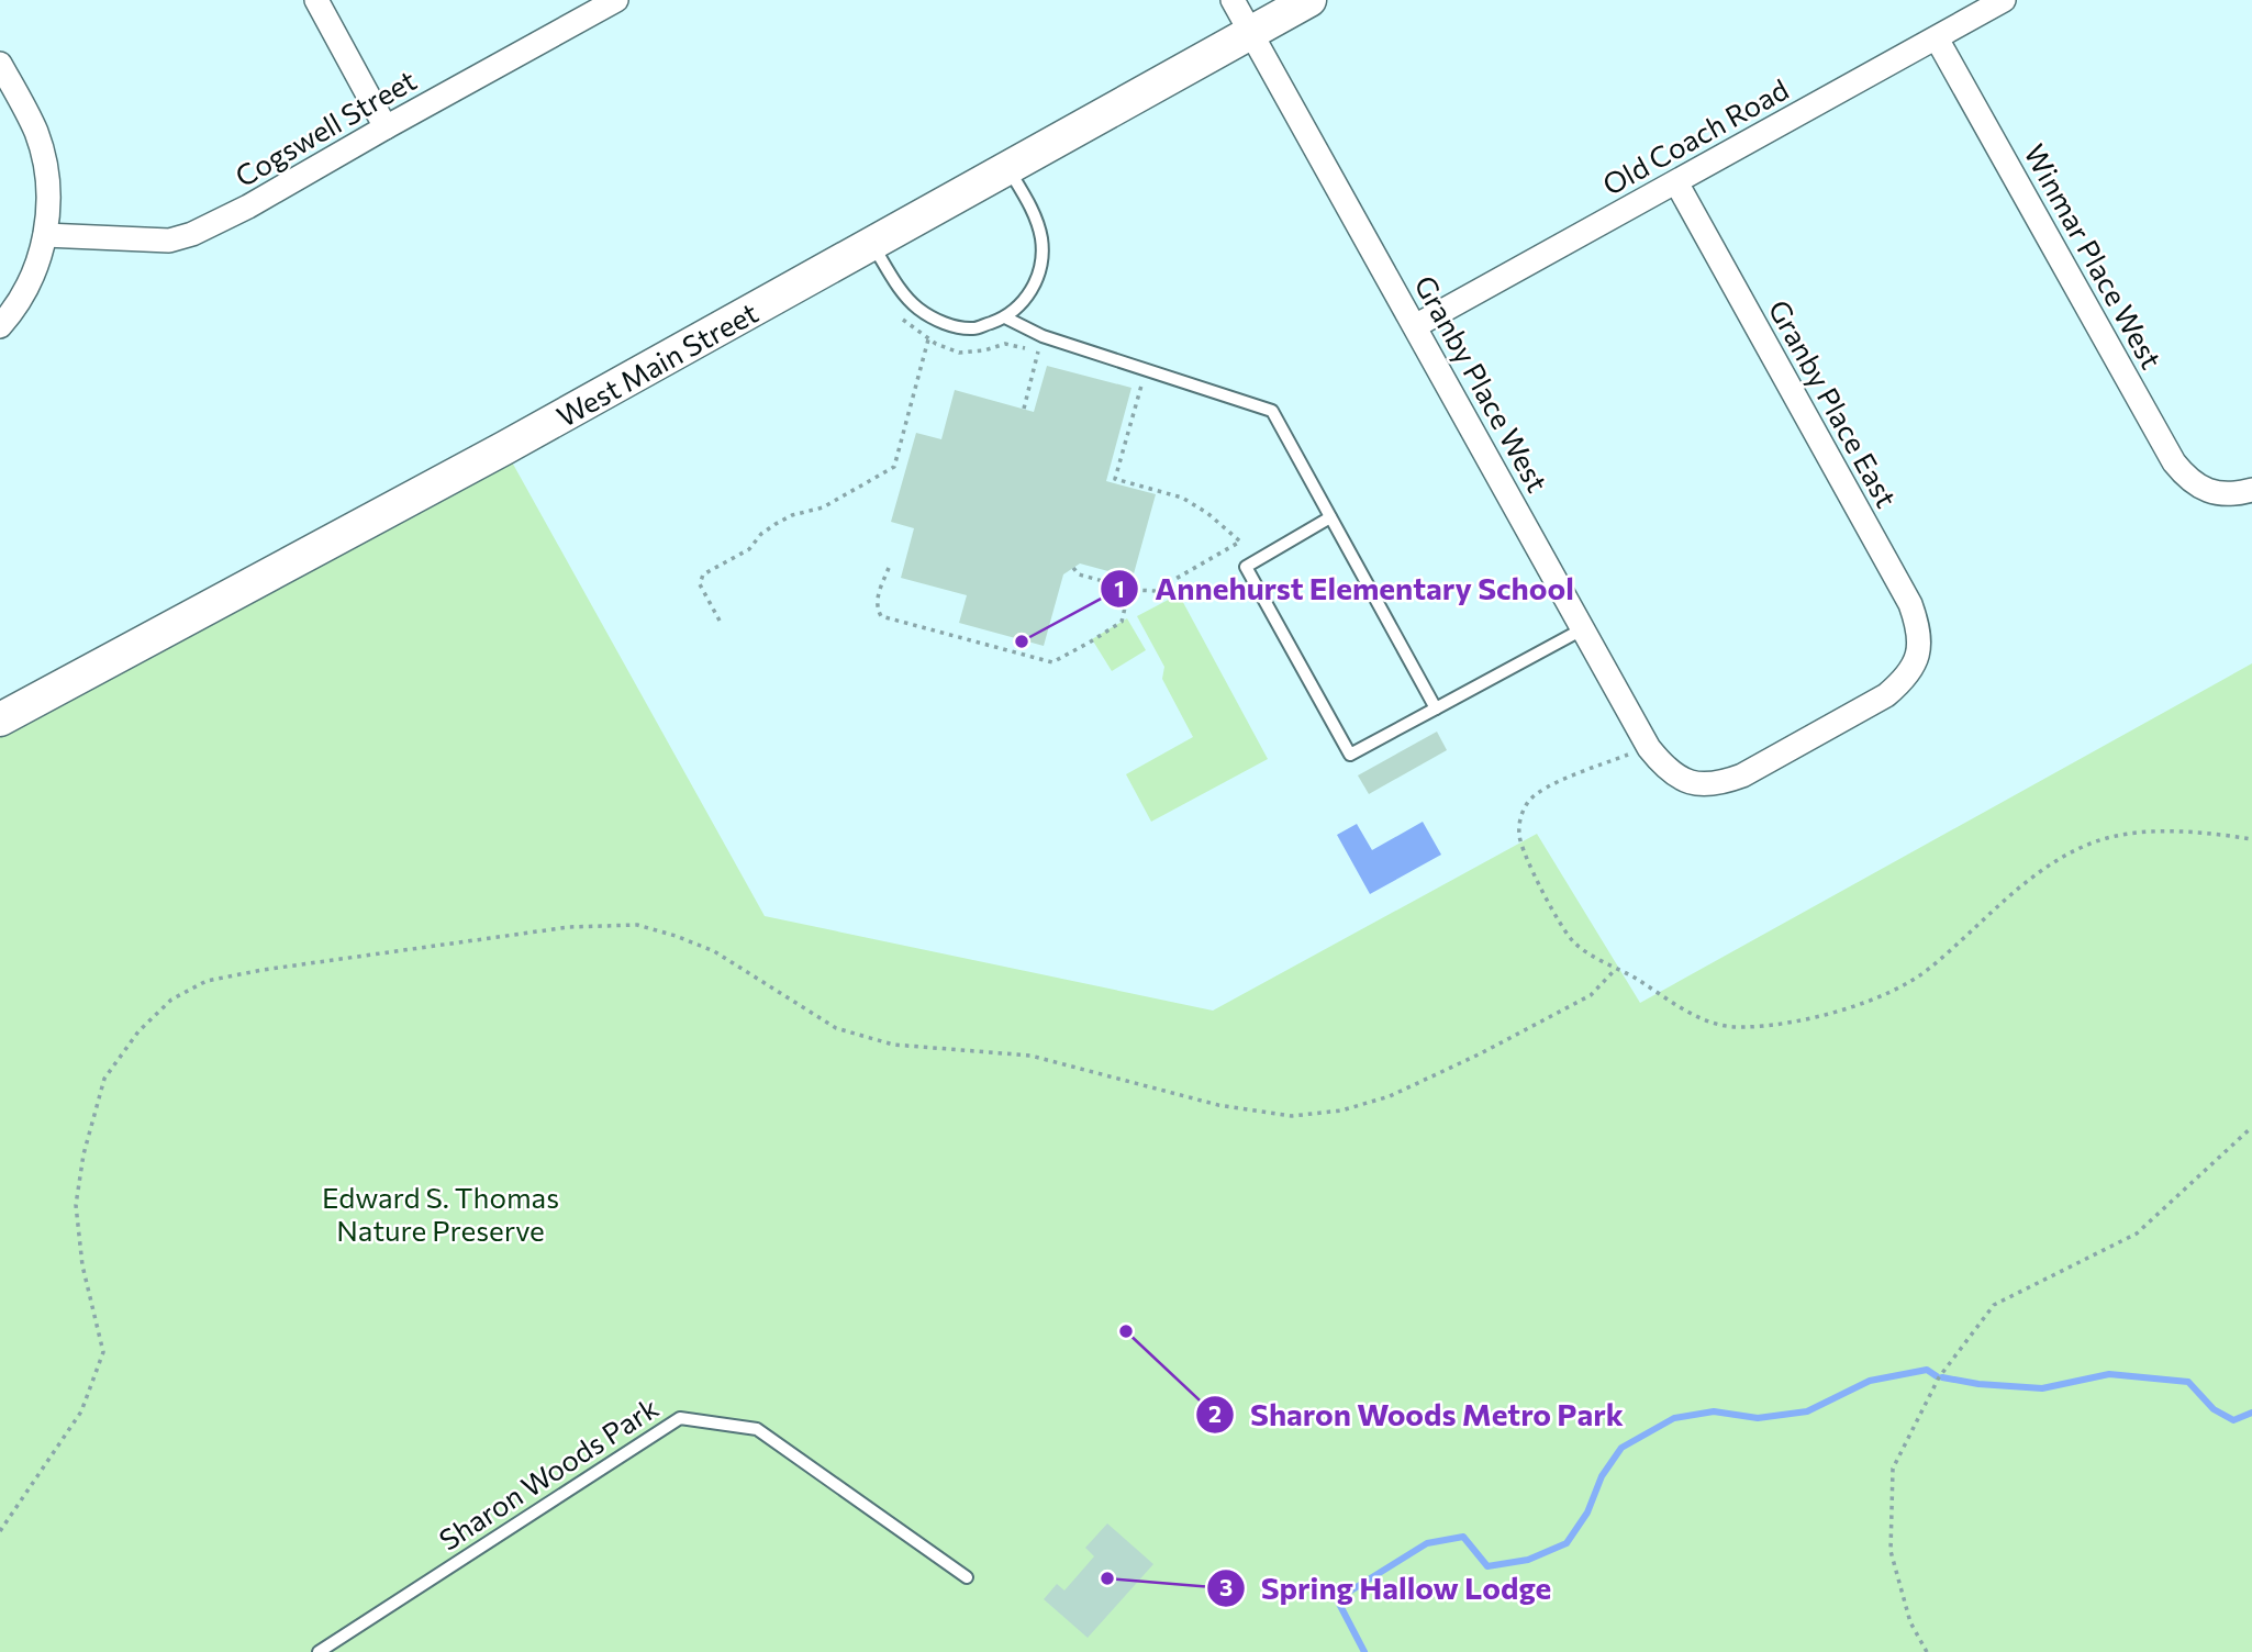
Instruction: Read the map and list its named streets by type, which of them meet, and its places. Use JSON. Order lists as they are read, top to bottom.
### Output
{
  "streets": {
    "main road": ["West Main Street"],
    "street": [
      "Cogswell Street",
      "Old Coach Road",
      "Winmar Place West",
      "Granby Place West",
      "Granby Place East"
    ],
    "lane": ["Sharon Woods Park"]
  },
  "crossings": [
    ["Old Coach Road", "Winmar Place West"],
    ["Old Coach Road", "Granby Place West"],
    ["Old Coach Road", "Granby Place East"],
    ["West Main Street", "Granby Place West"],
    ["Granby Place West", "Granby Place East"]
  ],
  "parks": ["Edward S. Thomas Nature Preserve"],
  "places": ["Annehurst Elementary School", "Sharon Woods Metro Park", "Spring Hallow Lodge"]
}
